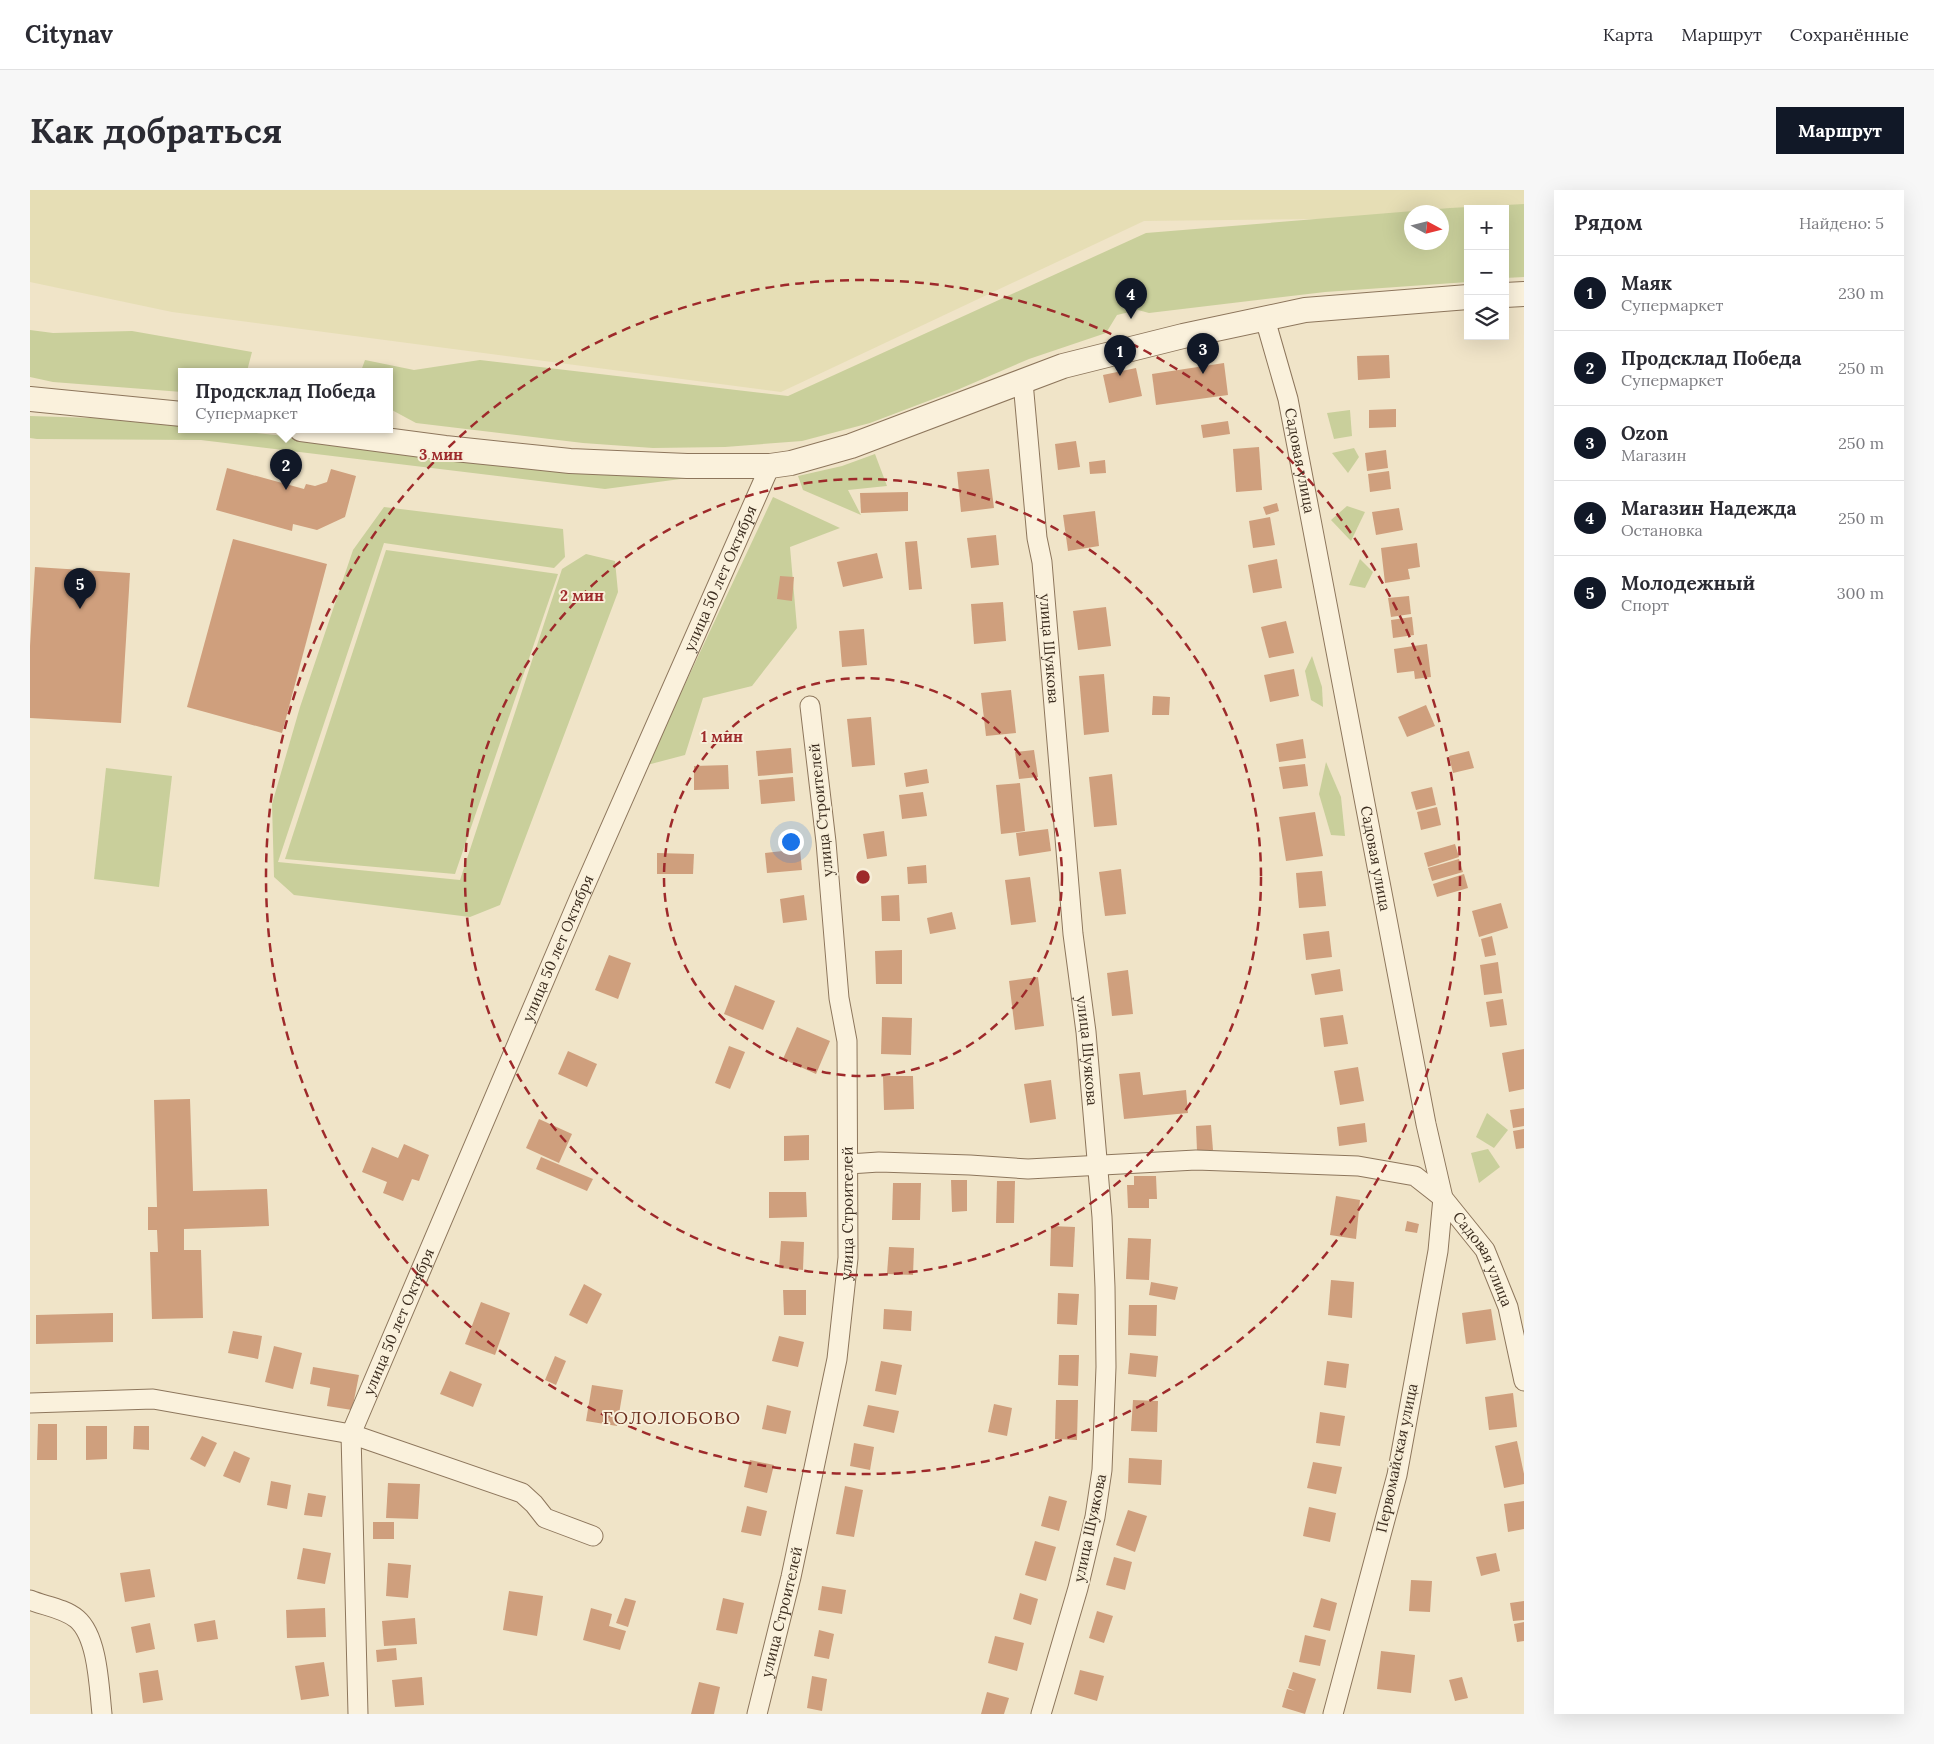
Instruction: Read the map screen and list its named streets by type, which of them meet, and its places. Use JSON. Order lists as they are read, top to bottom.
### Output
{
  "streets": {
    "street": [
      "Садовая улица",
      "улица 50 лет Октября",
      "улица Шуякова",
      "улица Строителей",
      "Первомайская улица"
    ]
  },
  "crossings": [
    ["Садовая улица", "Первомайская улица"]
  ],
  "districts": ["ГОЛОЛОБОВО"],
  "north": "right",
  "page": {
    "header": "Citynav",
    "nav": ["Карта", "Маршрут", "Сохранённые"],
    "buttons": "Маршрут",
    "title": "Как добраться",
    "heading": ["Рядом", "Найдено: 5"],
    "map_buttons": ["+", "−"],
    "list": [
      {
        "mark": "1",
        "name": "Маяк",
        "note": "Супермаркет",
        "value": "230 m"
      },
      {
        "mark": "2",
        "name": "Продсклад Победа",
        "note": "Супермаркет",
        "value": "250 m"
      },
      {
        "mark": "3",
        "name": "Ozon",
        "note": "Магазин",
        "value": "250 m"
      },
      {
        "mark": "4",
        "name": "Магазин Надежда",
        "note": "Остановка",
        "value": "250 m"
      },
      {
        "mark": "5",
        "name": "Молодежный",
        "note": "Спорт",
        "value": "300 m"
      }
    ],
    "pins": [
      "4",
      "3",
      "1",
      "2",
      "5"
    ],
    "popup": ["Продсклад Победа", "Супермаркет"]
  },
  "rings": ["3 мин", "2 мин", "1 мин"]
}
